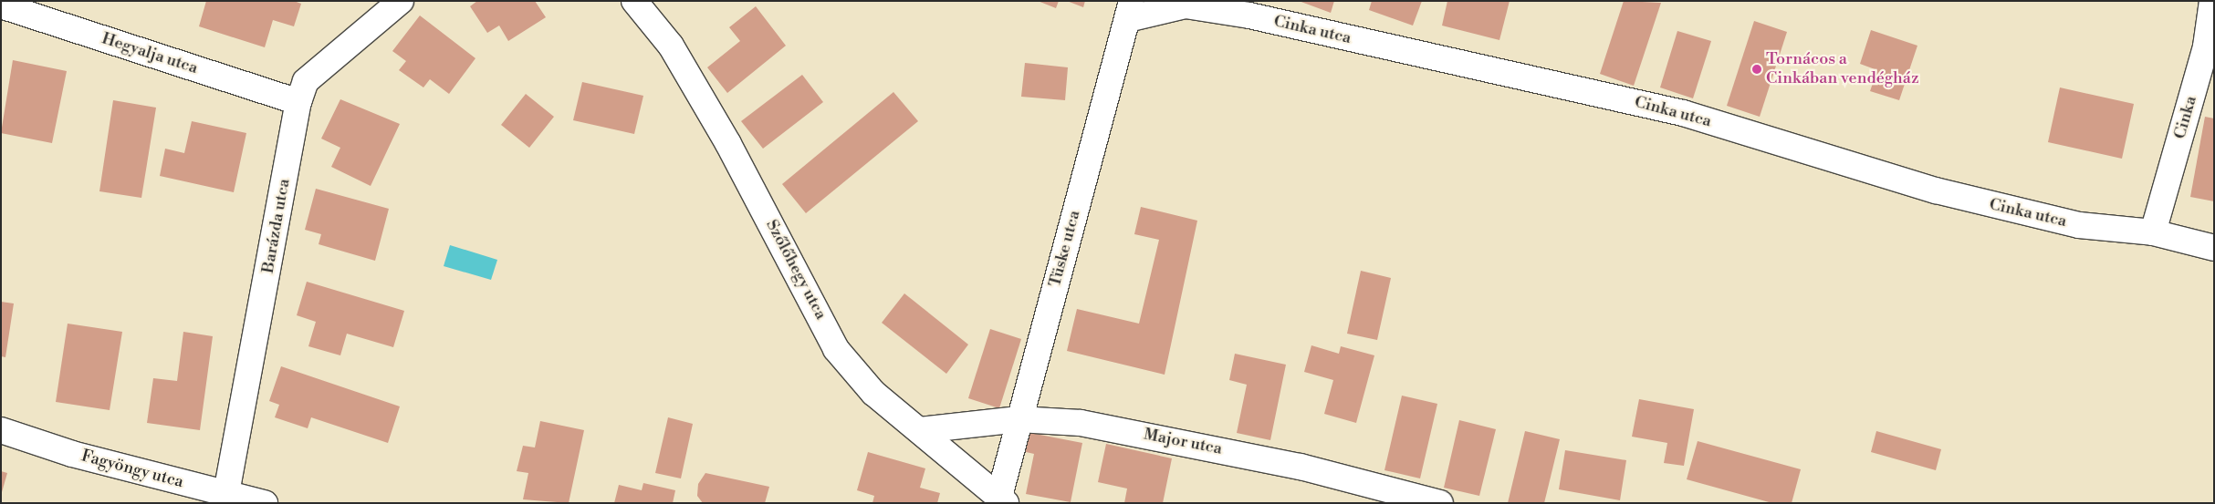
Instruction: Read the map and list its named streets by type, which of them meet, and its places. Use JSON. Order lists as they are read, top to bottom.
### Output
{
  "streets": {
    "street": [
      "Cinka utca",
      "Hegyalja utca",
      "Cinka",
      "Barázda utca",
      "Tüske utca",
      "Szőlőhegy utca",
      "Major utca",
      "Fagyöngy utca"
    ]
  },
  "crossings": [
    ["Cinka utca", "Cinka"],
    ["Cinka utca", "Tüske utca"],
    ["Hegyalja utca", "Barázda utca"],
    ["Barázda utca", "Fagyöngy utca"],
    ["Tüske utca", "Szőlőhegy utca"],
    ["Tüske utca", "Major utca"],
    ["Szőlőhegy utca", "Major utca"]
  ],
  "places": ["Tornácos a Cinkában vendégház"]
}
